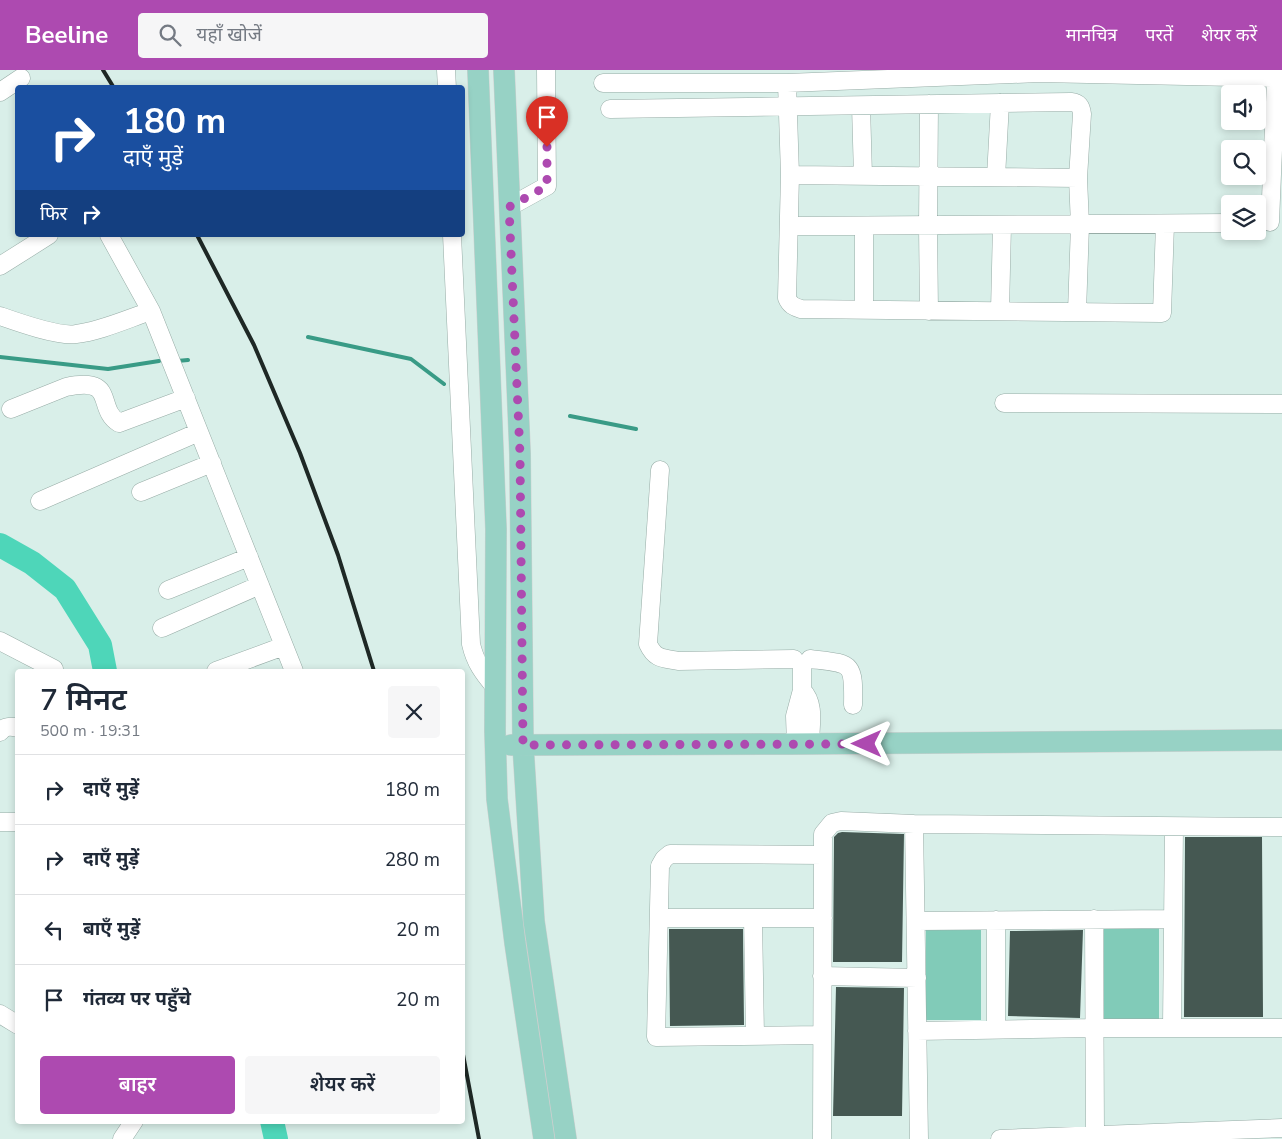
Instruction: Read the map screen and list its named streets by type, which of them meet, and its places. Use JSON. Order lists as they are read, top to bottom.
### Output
{
  "page": {
    "header": "Beeline",
    "search": "यहाँ खोजें",
    "nav": ["मानचित्र", "परतें", "शेयर करें"],
    "turn": ["180 m", "दाएँ मुड़ें"],
    "then": "फिर",
    "heading": ["7 मिनट", "500 m · 19:31"],
    "list": [
      {
        "name": "दाएँ मुड़ें",
        "value": "180 m"
      },
      {
        "name": "दाएँ मुड़ें",
        "value": "280 m"
      },
      {
        "name": "बाएँ मुड़ें",
        "value": "20 m"
      },
      {
        "name": "गंतव्य पर पहुँचे",
        "value": "20 m"
      }
    ],
    "buttons": ["बाहर", "शेयर करें"]
  }
}
